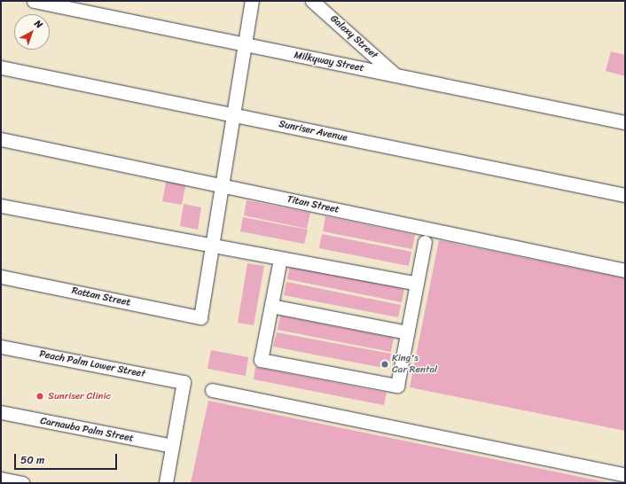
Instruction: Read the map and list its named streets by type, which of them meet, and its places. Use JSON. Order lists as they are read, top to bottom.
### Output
{
  "streets": {
    "street": [
      "Galaxy Street",
      "Milkyway Street",
      "Sunriser Avenue",
      "Titan Street",
      "Rattan Street",
      "Peach Palm Lower Street",
      "Carnauba Palm Street"
    ]
  },
  "crossings": [
    ["Galaxy Street", "Milkyway Street"],
    ["Peach Palm Lower Street", "Carnauba Palm Street"]
  ],
  "places": ["King's Car Rental", "Sunriser Clinic"],
  "scale_bar": "50 m",
  "north": "top right"
}
